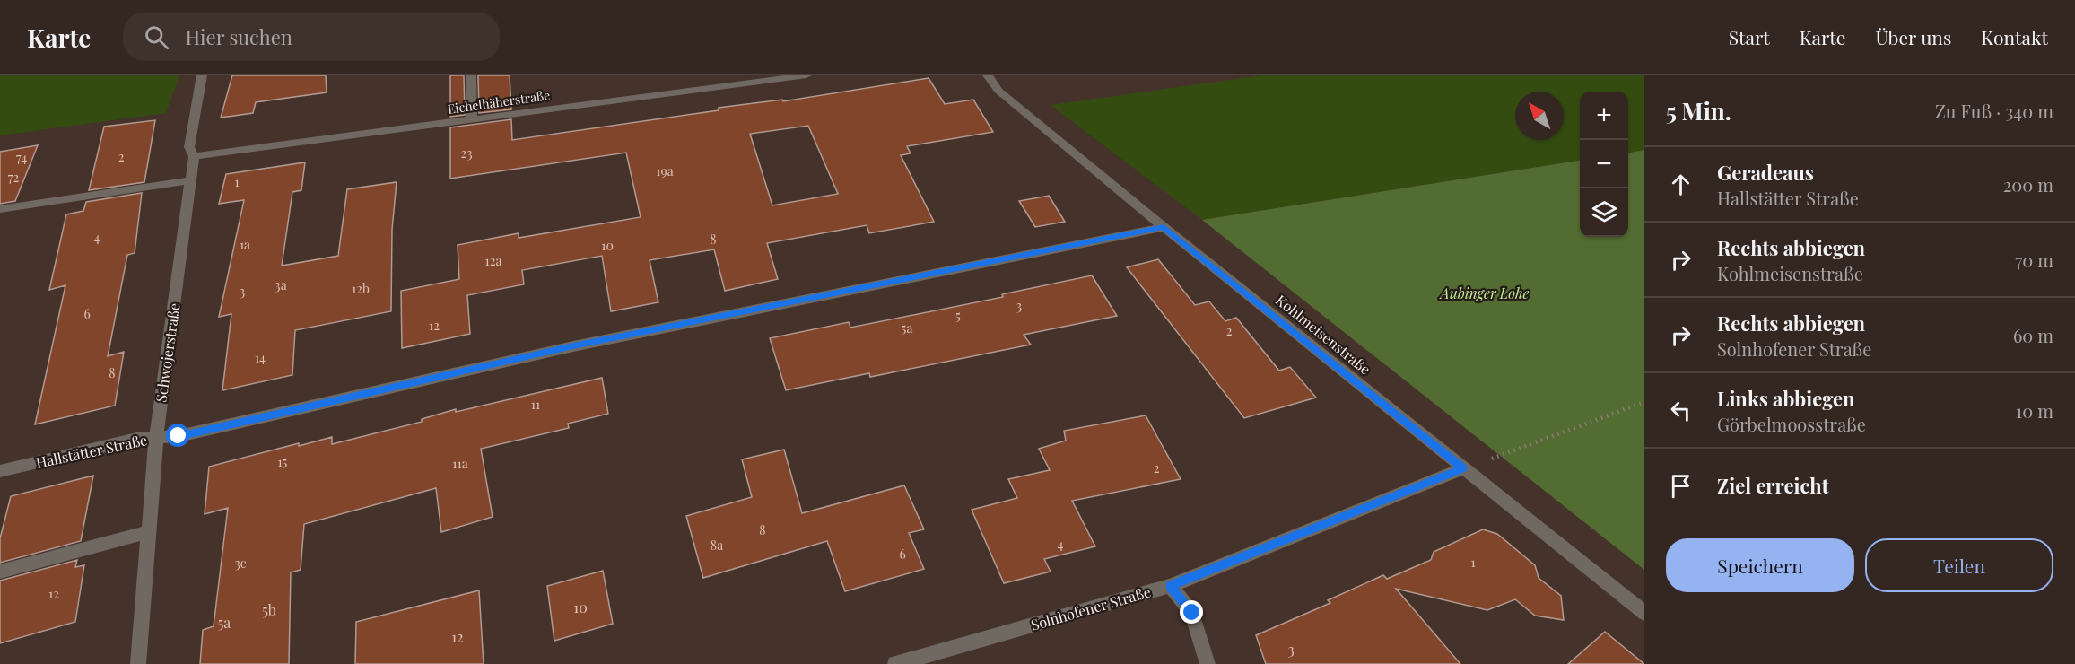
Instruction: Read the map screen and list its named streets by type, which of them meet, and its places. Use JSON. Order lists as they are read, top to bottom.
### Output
{
  "streets": {
    "street": [
      "Eichelhäherstraße",
      "Kohlmeisenstraße",
      "Schwojerstraße",
      "Hallstätter Straße",
      "Solnhofener Straße"
    ]
  },
  "crossings": [
    ["Eichelhäherstraße", "Schwojerstraße"],
    ["Kohlmeisenstraße", "Hallstätter Straße"],
    ["Kohlmeisenstraße", "Solnhofener Straße"],
    ["Schwojerstraße", "Hallstätter Straße"]
  ],
  "parks": ["Aubinger Lohe"],
  "house_numbers": [
    "23",
    "2",
    "74",
    "19a",
    "72",
    "1",
    "4",
    "8",
    "1a",
    "10",
    "12a",
    "3a",
    "12b",
    "3",
    "3",
    "6",
    "5",
    "12",
    "5a",
    "2",
    "14",
    "8",
    "11",
    "15",
    "11a",
    "2",
    "8",
    "4",
    "8a",
    "6",
    "1",
    "3c",
    "12",
    "10",
    "5b",
    "5a",
    "12",
    "3"
  ],
  "north": "top left",
  "page": {
    "header": "Karte",
    "search": "Hier suchen",
    "nav": [
      "Start",
      "Karte",
      "Über uns",
      "Kontakt"
    ],
    "heading": ["5 Min.", "Zu Fuß · 340 m"],
    "map_buttons": ["+", "−"],
    "list": [
      ["Geradeaus", "Hallstätter Straße", "200 m"],
      ["Rechts abbiegen", "Kohlmeisenstraße", "70 m"],
      ["Rechts abbiegen", "Solnhofener Straße", "60 m"],
      ["Links abbiegen", "Görbelmoosstraße", "10 m"],
      "Ziel erreicht"
    ],
    "buttons": ["Speichern", "Teilen"]
  }
}
